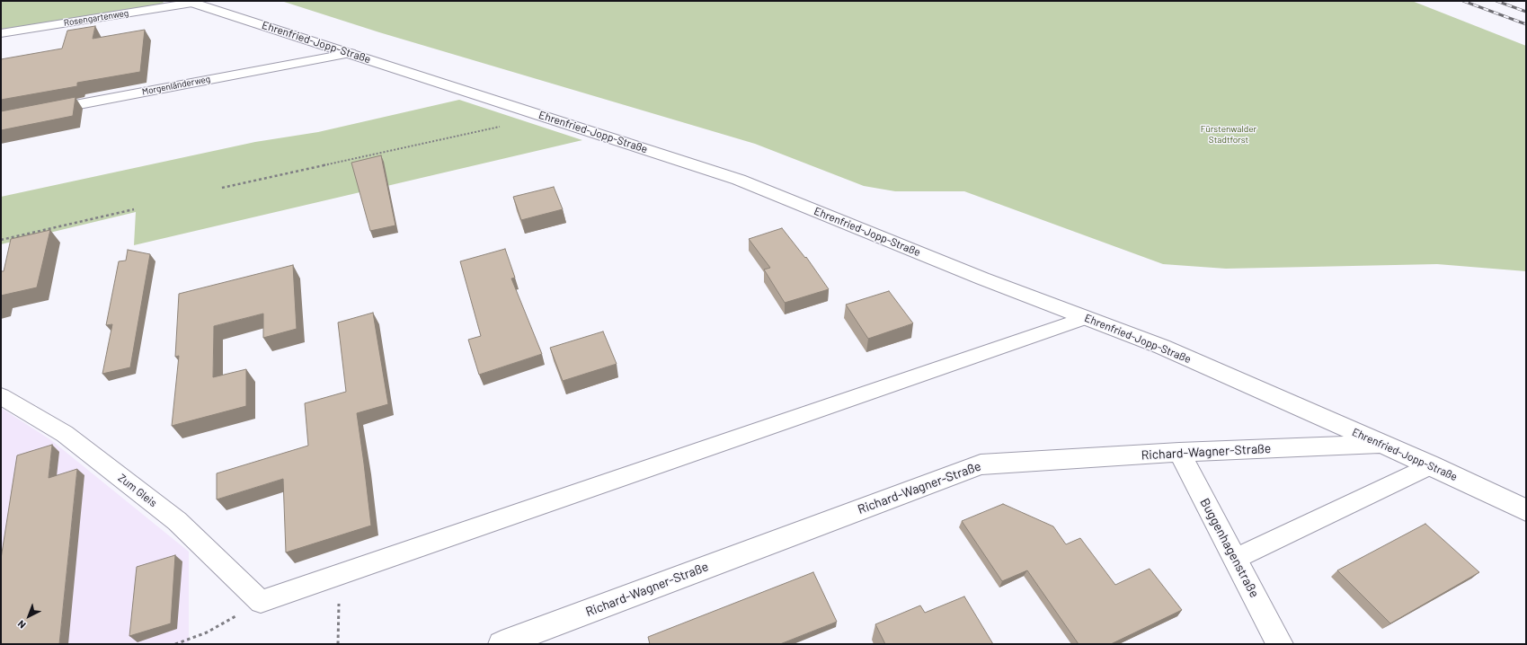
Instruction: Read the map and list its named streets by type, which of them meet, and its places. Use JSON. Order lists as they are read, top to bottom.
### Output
{
  "streets": {
    "street": ["Ehrenfried-Jopp-Straße", "Richard-Wagner-Straße", "Buggenhagenstraße"],
    "lane": ["Rosengartenweg", "Morgenländerweg", "Zum Gleis"]
  },
  "crossings": [
    ["Rosengartenweg", "Ehrenfried-Jopp-Straße"],
    ["Ehrenfried-Jopp-Straße", "Morgenländerweg"],
    ["Ehrenfried-Jopp-Straße", "Richard-Wagner-Straße"],
    ["Richard-Wagner-Straße", "Buggenhagenstraße"]
  ],
  "parks": ["Fürstenwalder Stadtforst"],
  "north": "bottom left"
}
